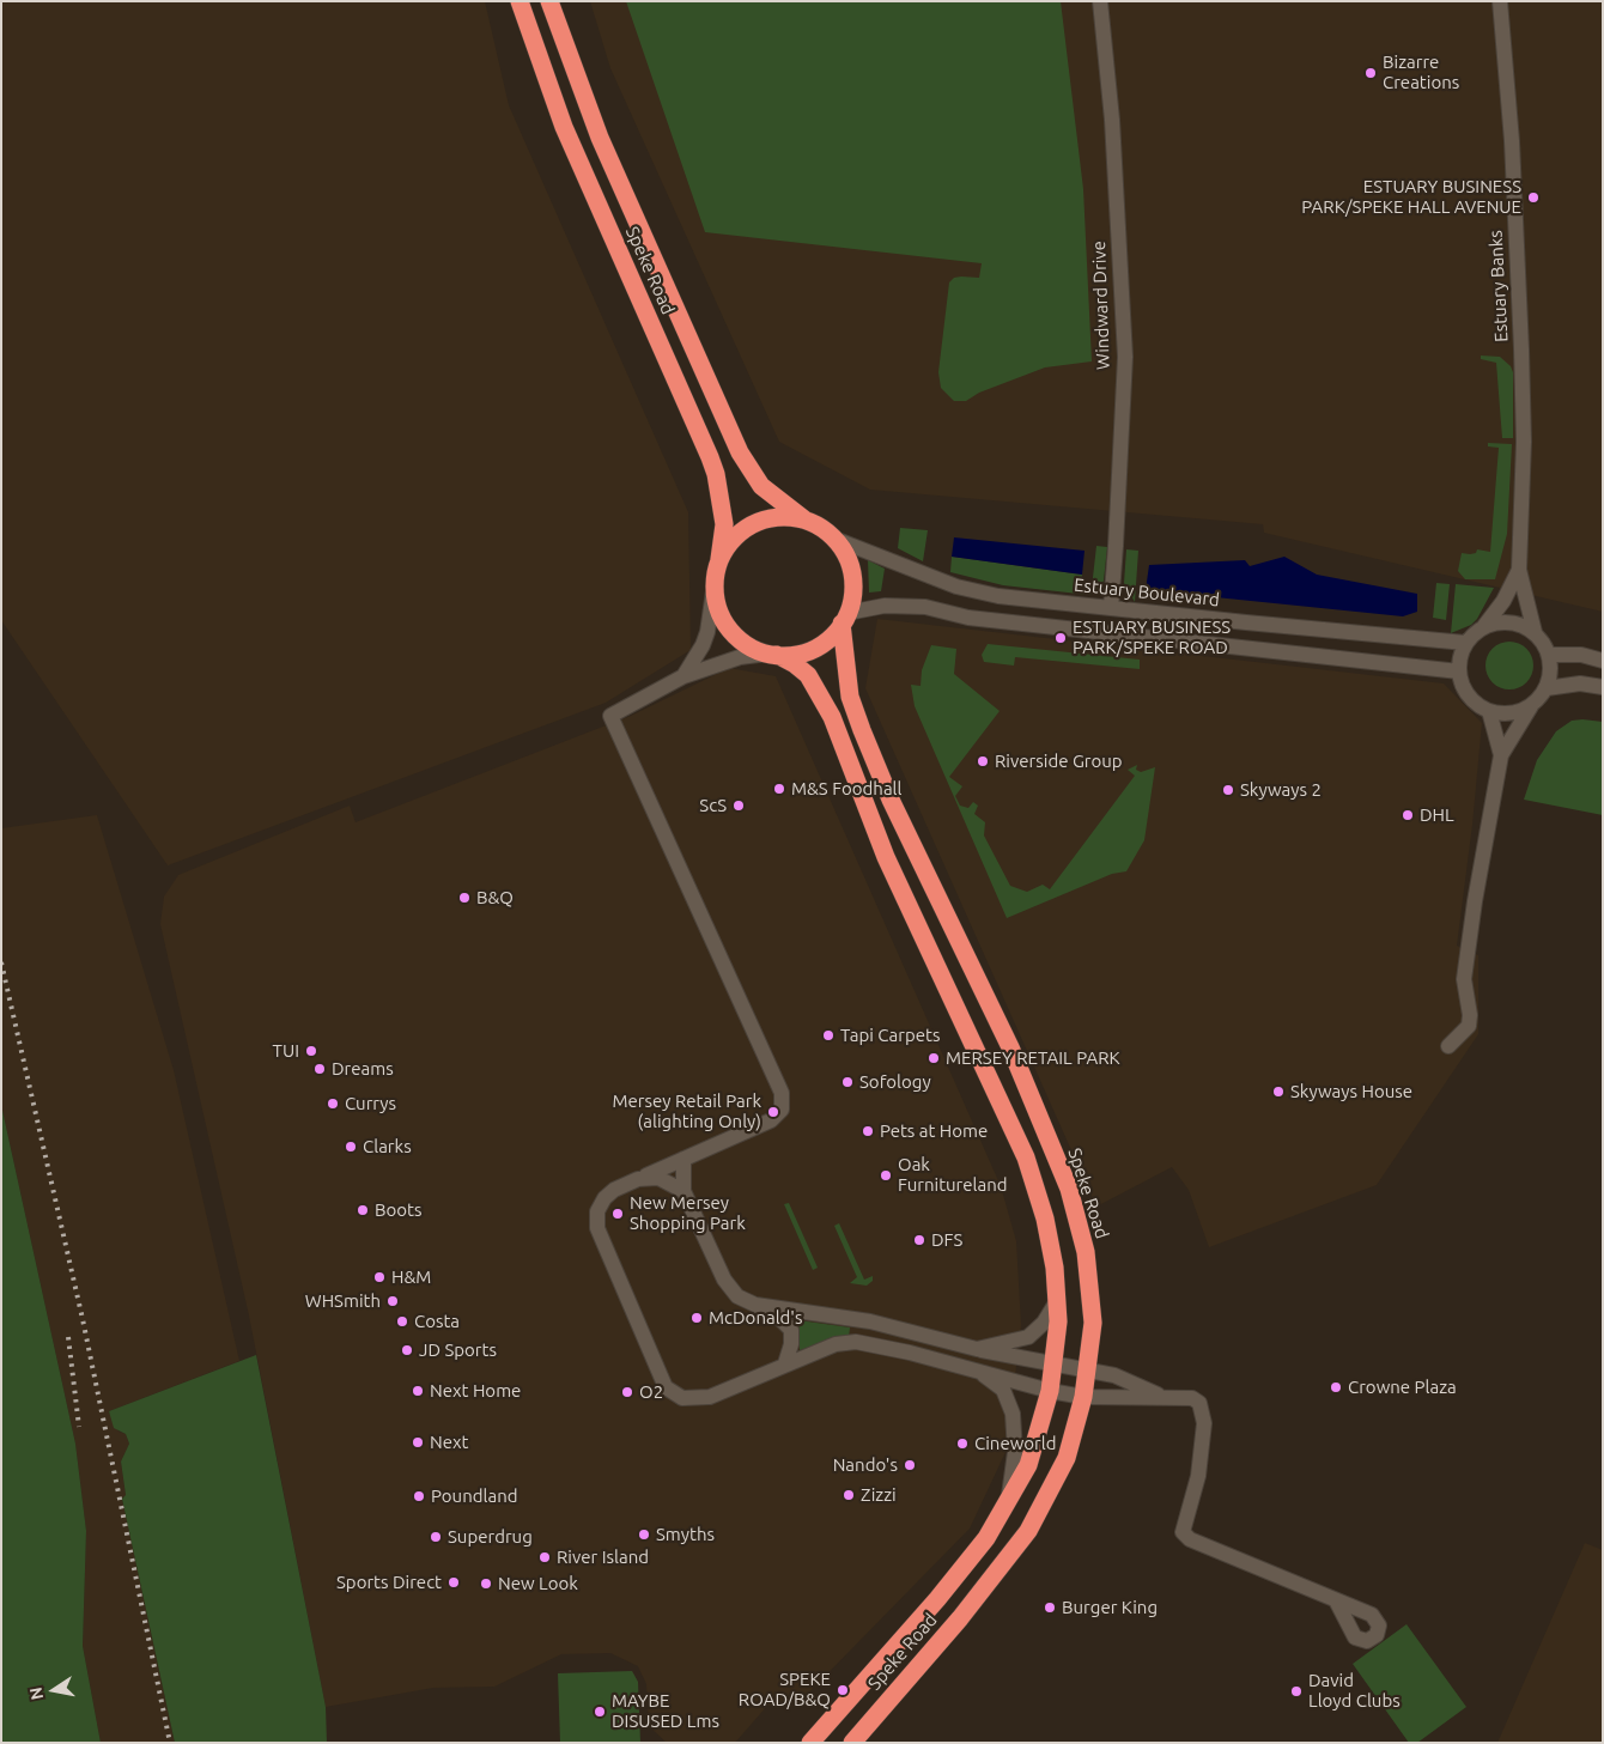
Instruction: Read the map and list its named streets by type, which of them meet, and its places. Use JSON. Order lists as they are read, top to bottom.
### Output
{
  "streets": {
    "highway": ["Speke Road"],
    "street": ["Estuary Banks", "Windward Drive", "Estuary Boulevard"]
  },
  "crossings": [
    ["Speke Road", "Estuary Boulevard"],
    ["Estuary Banks", "Estuary Boulevard"],
    ["Windward Drive", "Estuary Boulevard"]
  ],
  "places": [
    "Bizarre Creations",
    "ESTUARY BUSINESS PARK/SPEKE HALL AVENUE",
    "ESTUARY BUSINESS PARK/SPEKE ROAD",
    "Riverside Group",
    "M&S Foodhall",
    "Skyways 2",
    "ScS",
    "DHL",
    "B&Q",
    "Tapi Carpets",
    "TUI",
    "MERSEY RETAIL PARK",
    "Dreams",
    "Sofology",
    "Skyways House",
    "Currys",
    "Mersey Retail Park (alighting Only)",
    "Pets at Home",
    "Clarks",
    "Oak Furnitureland",
    "Boots",
    "New Mersey Shopping Park",
    "DFS",
    "H&M",
    "WHSmith",
    "McDonald's",
    "Costa",
    "JD Sports",
    "Crowne Plaza",
    "Next Home",
    "O2",
    "Next",
    "Cineworld",
    "Nando's",
    "Zizzi",
    "Poundland",
    "Smyths",
    "Superdrug",
    "River Island",
    "Sports Direct",
    "New Look",
    "Burger King",
    "SPEKE ROAD/B&Q",
    "David Lloyd Clubs",
    "MAYBE DISUSED Lms"
  ],
  "north": "left"
}
